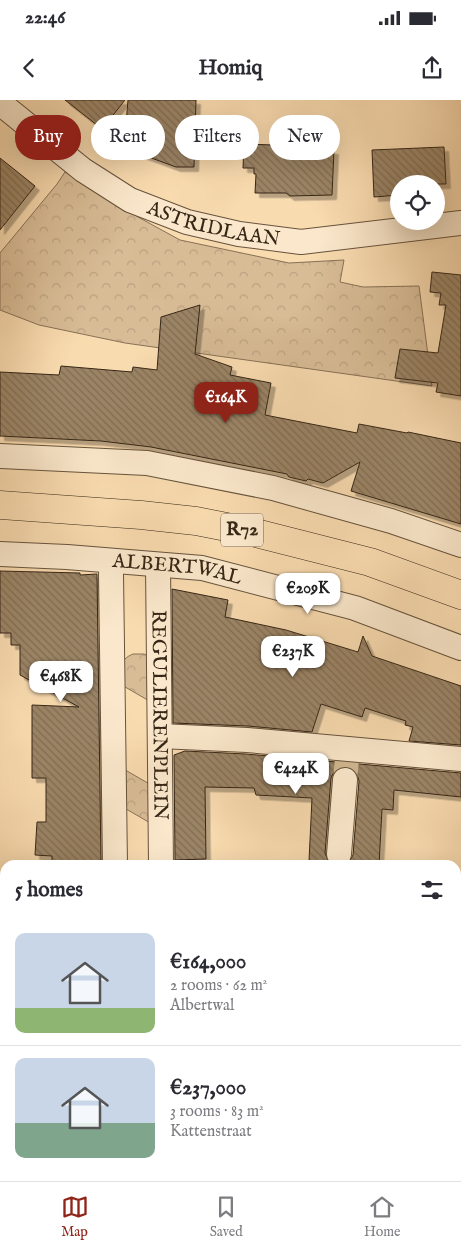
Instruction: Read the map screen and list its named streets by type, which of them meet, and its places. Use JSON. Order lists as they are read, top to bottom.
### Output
{
  "streets": {
    "main road": ["R72"],
    "street": ["ASTRIDLAAN", "ALBERTWAL", "REGULIERENPLEIN"]
  },
  "crossings": [
    ["ALBERTWAL", "REGULIERENPLEIN"]
  ],
  "page": {
    "status": "22:46",
    "header": "Homiq",
    "chip": [
      "Buy",
      "Rent",
      "Filters",
      "New"
    ],
    "price": [
      "€164K",
      "€209K",
      "€237K",
      "€468K",
      "€424K"
    ],
    "heading": "5 homes",
    "list": [
      {
        "name": "€164,000",
        "note": "2 rooms · 62 m² · Albertwal"
      },
      {
        "name": "€237,000",
        "note": "3 rooms · 83 m² · Kattenstraat"
      }
    ],
    "tabs": ["Map", "Saved", "Home"]
  }
}
